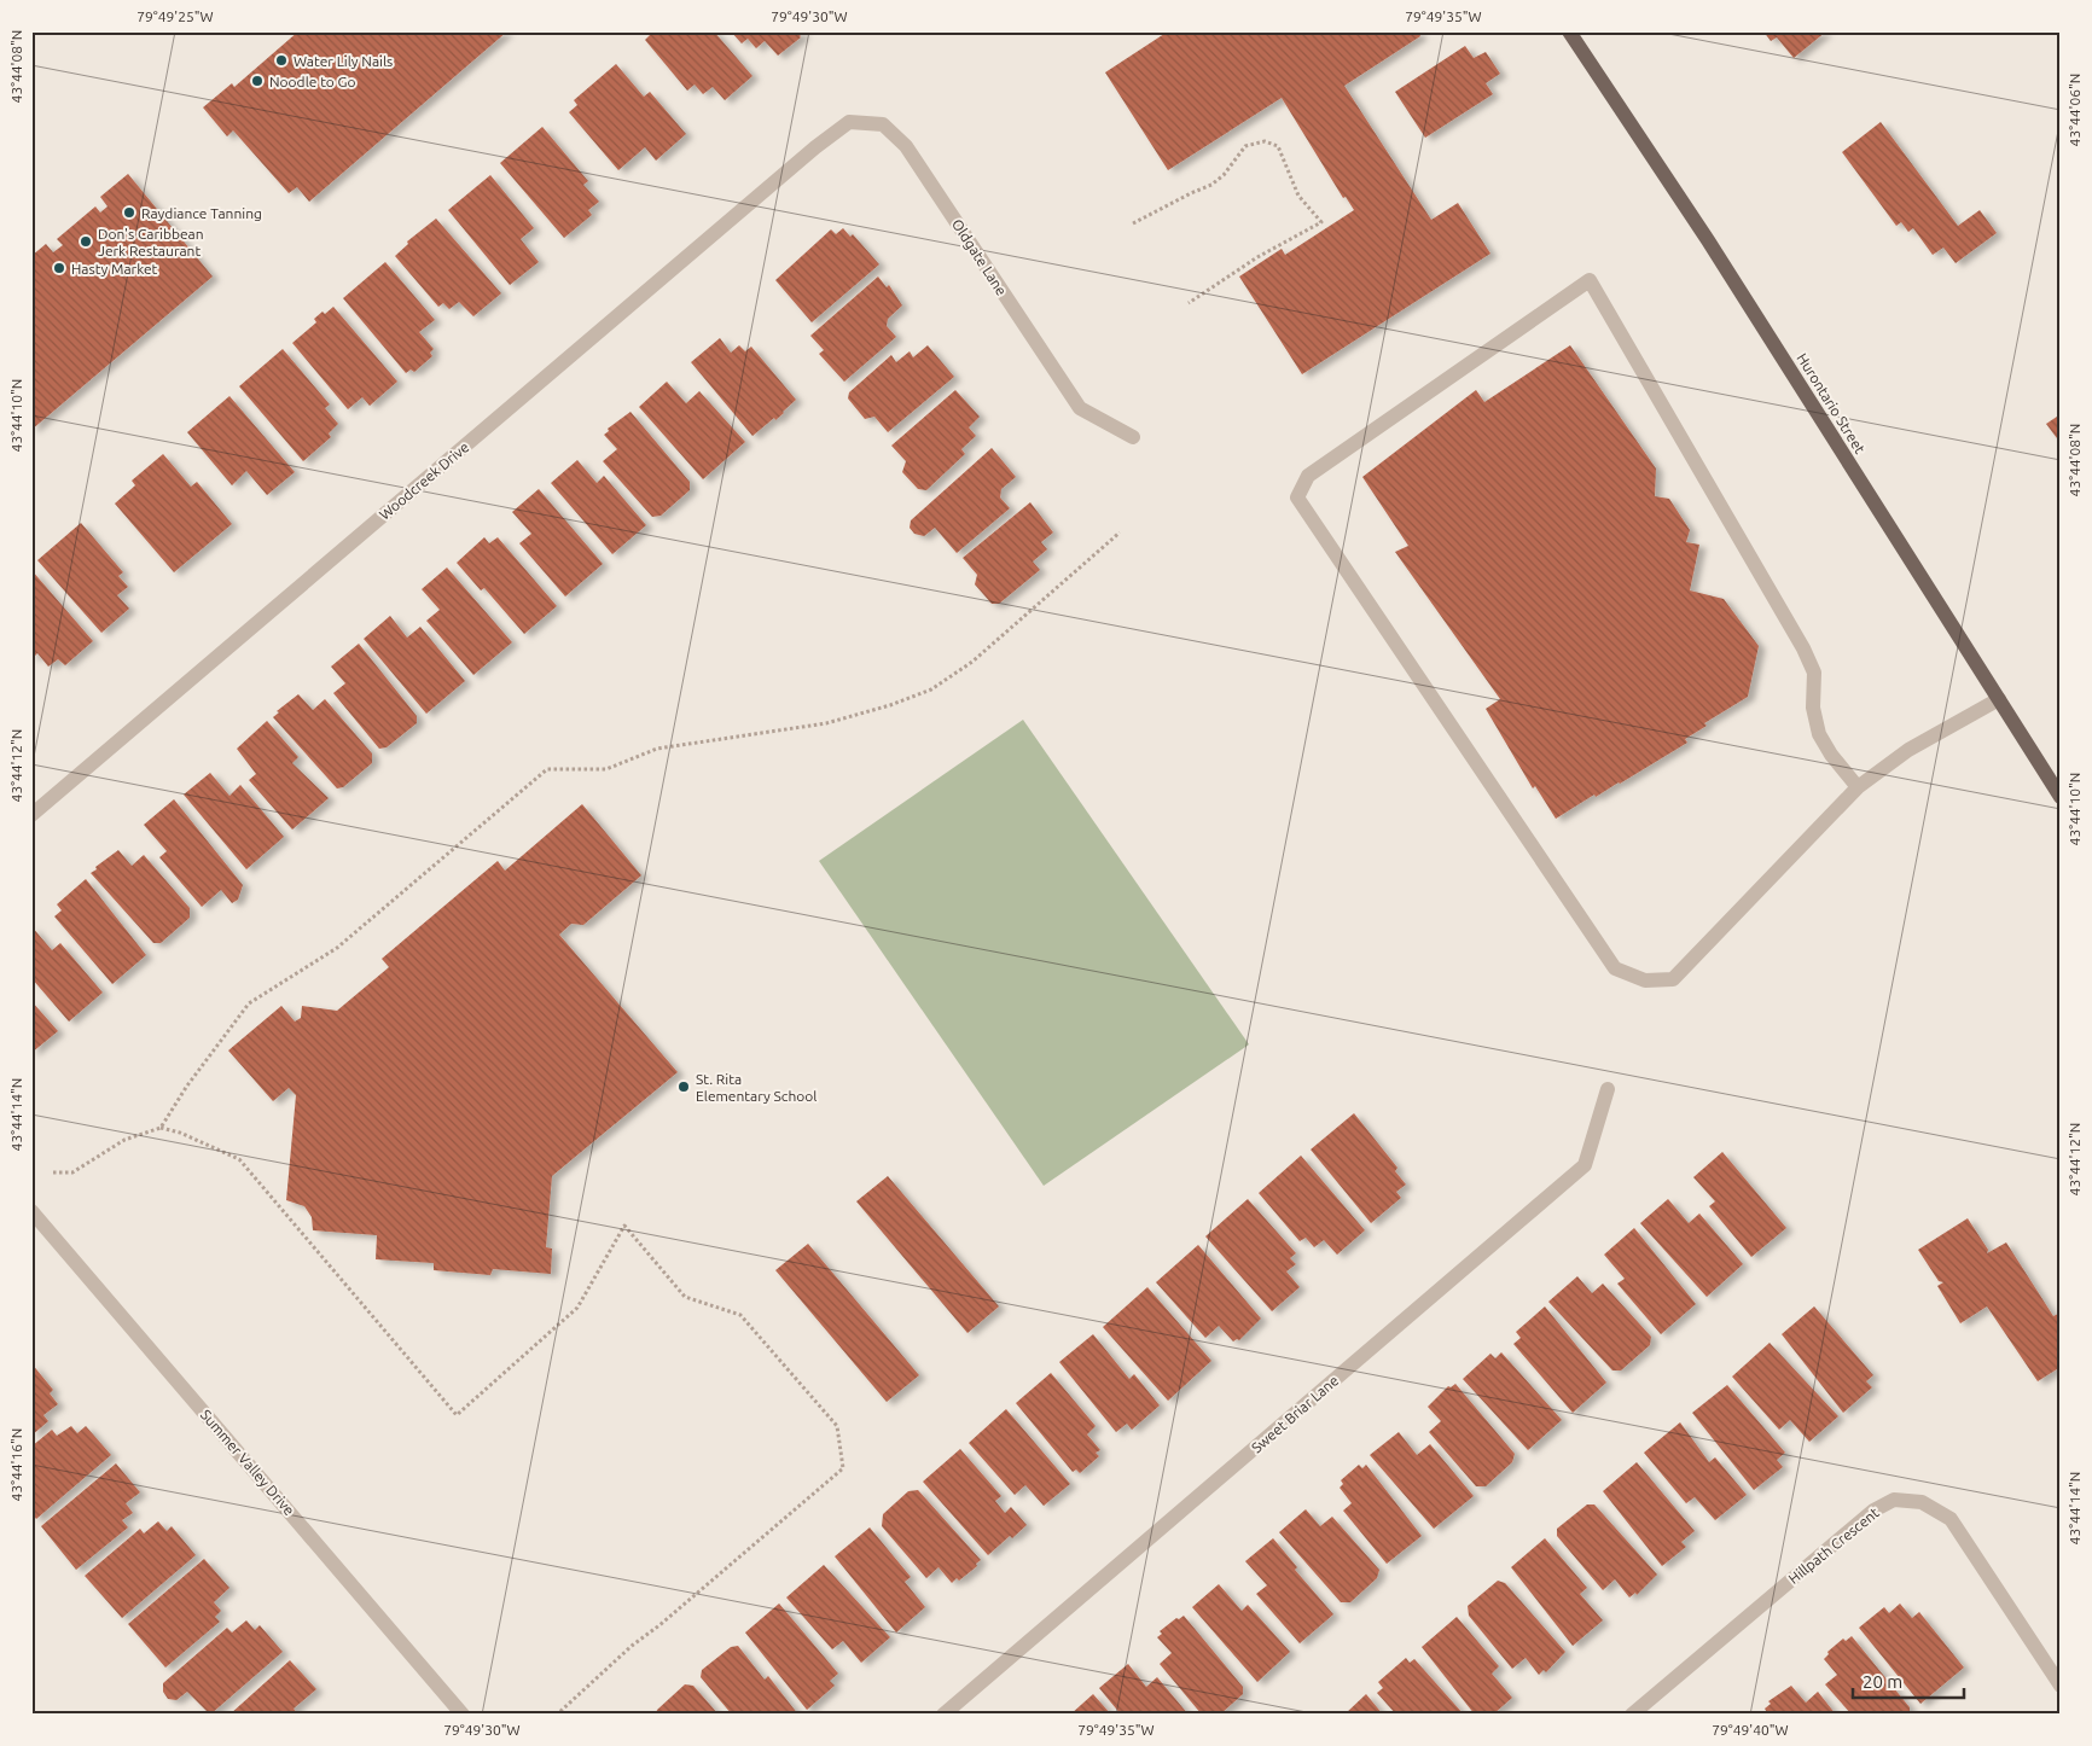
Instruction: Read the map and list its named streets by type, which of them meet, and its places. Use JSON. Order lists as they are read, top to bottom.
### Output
{
  "streets": {
    "main road": ["Hurontario Street"],
    "street": [
      "Oldgate Lane",
      "Woodcreek Drive",
      "Sweet Briar Lane",
      "Summer Valley Drive",
      "Hillpath Crescent"
    ]
  },
  "crossings": [
    ["Oldgate Lane", "Woodcreek Drive"]
  ],
  "places": [
    "Water Lily Nails",
    "Noodle to Go",
    "Raydiance Tanning",
    "Don's Caribbean Jerk Restaurant",
    "Hasty Market",
    "St. Rita Elementary School"
  ],
  "scale_bar": "20 m",
  "coordinates": [
    "79°49'25\"W",
    "79°49'30\"W",
    "79°49'35\"W",
    "43°44'08\"N",
    "43°44'06\"N",
    "43°44'10\"N",
    "43°44'12\"N",
    "43°44'14\"N",
    "43°44'16\"N",
    "79°49'40\"W"
  ]
}
